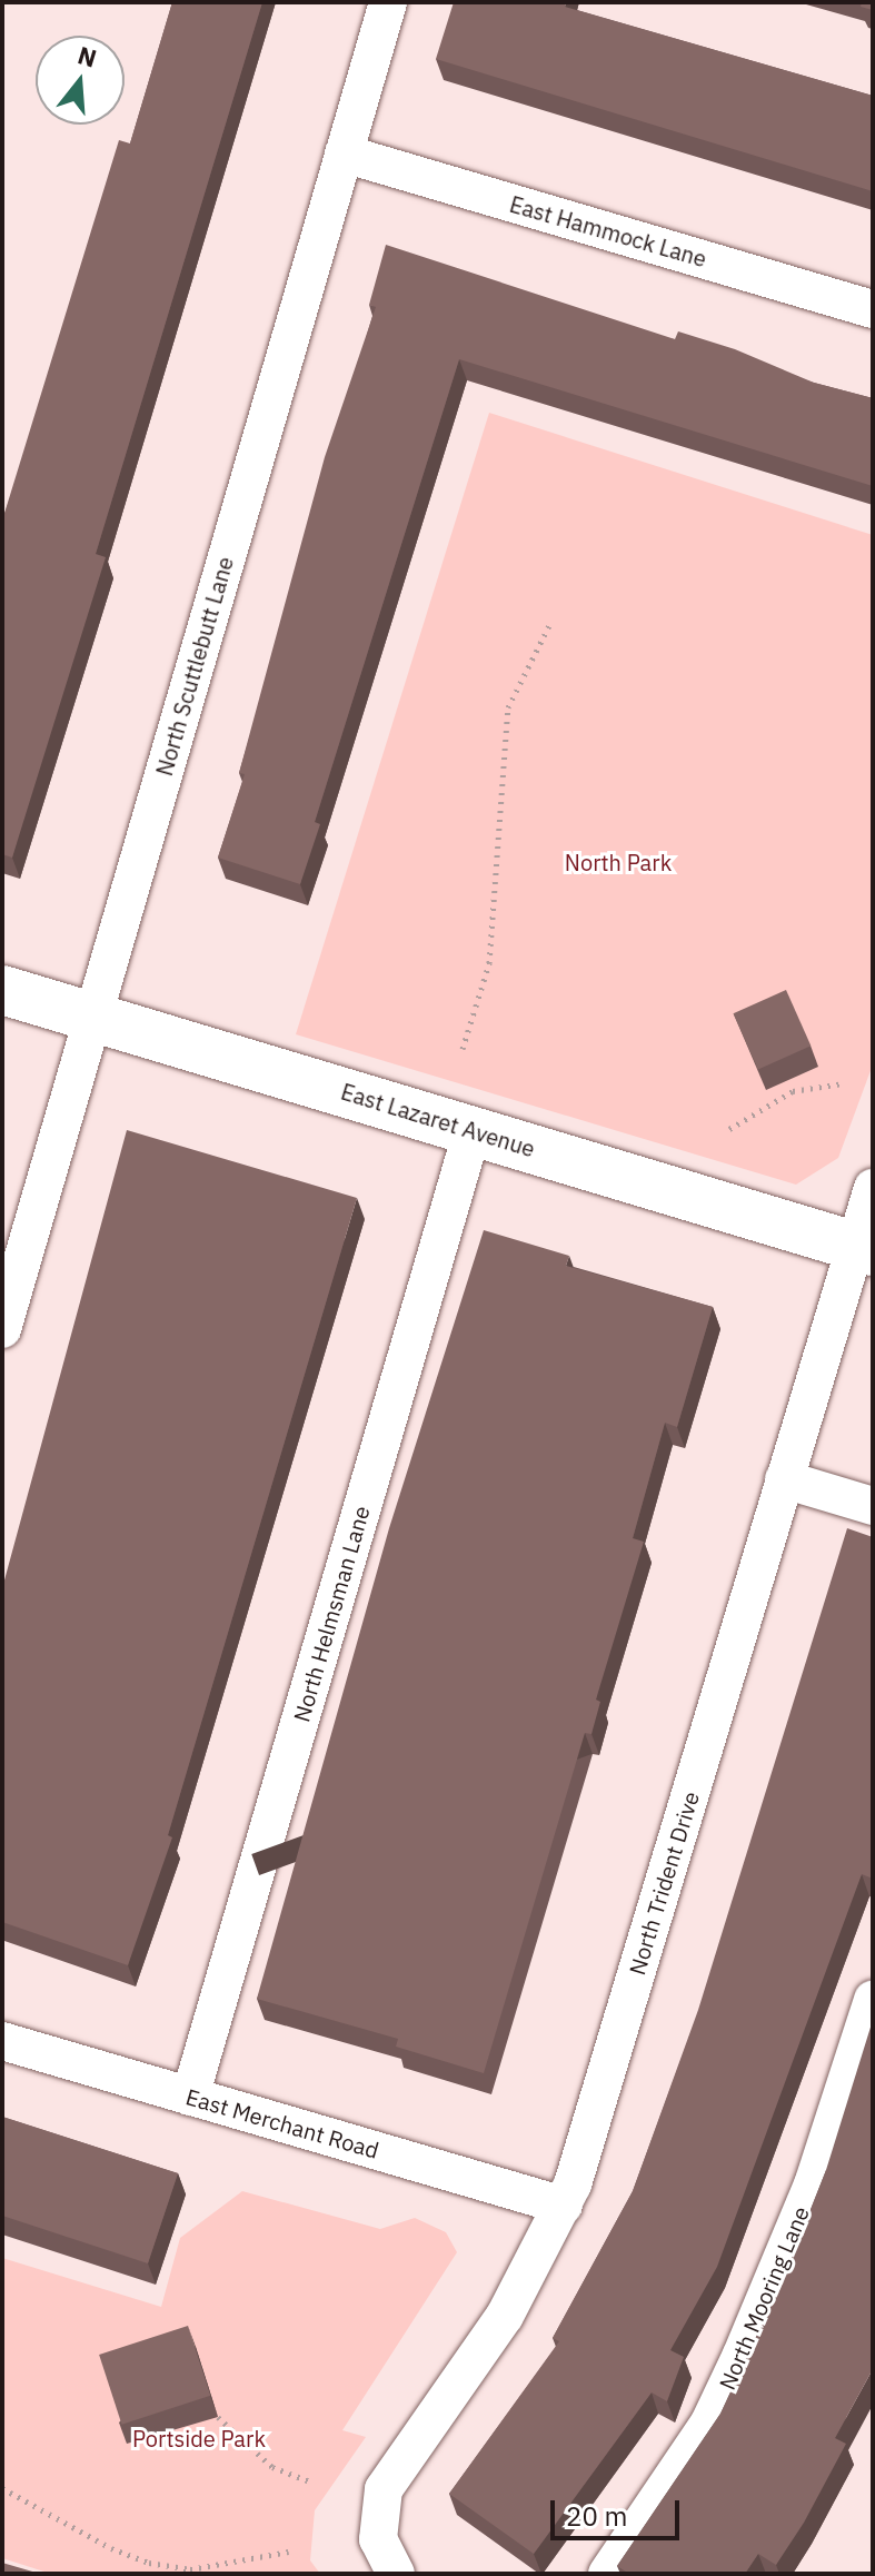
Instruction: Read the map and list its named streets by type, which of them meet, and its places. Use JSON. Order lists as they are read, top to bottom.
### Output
{
  "streets": {
    "street": [
      "East Hammock Lane",
      "North Scuttlebutt Lane",
      "East Lazaret Avenue",
      "North Helmsman Lane",
      "North Trident Drive",
      "East Merchant Road",
      "North Mooring Lane"
    ]
  },
  "crossings": [
    ["East Hammock Lane", "North Scuttlebutt Lane"],
    ["North Scuttlebutt Lane", "East Lazaret Avenue"],
    ["East Lazaret Avenue", "North Helmsman Lane"],
    ["East Lazaret Avenue", "North Trident Drive"],
    ["North Helmsman Lane", "East Merchant Road"],
    ["North Trident Drive", "East Merchant Road"]
  ],
  "parks": ["North Park", "Portside Park"],
  "scale_bar": "20 m",
  "north": "top"
}
